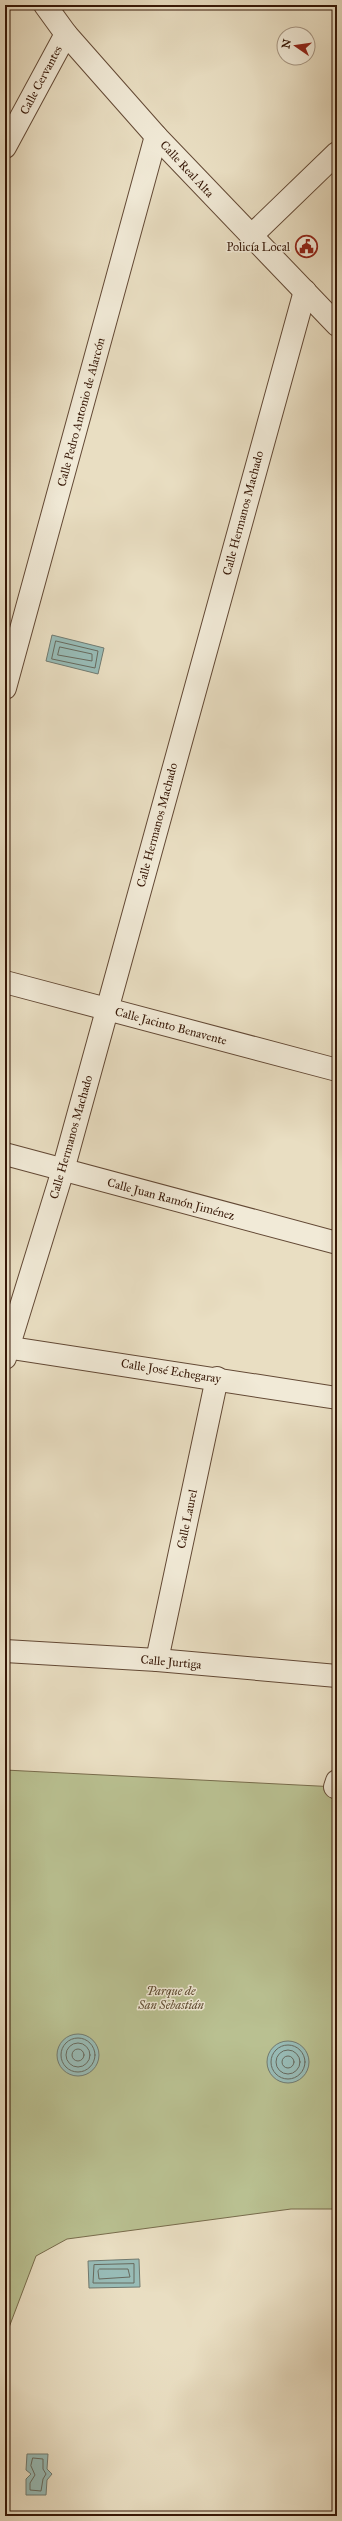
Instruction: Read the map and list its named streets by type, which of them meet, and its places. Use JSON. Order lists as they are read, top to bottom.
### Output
{
  "streets": {
    "street": [
      "Calle Cervantes",
      "Calle Real Alta",
      "Calle Pedro Antonio de Alarcón",
      "Calle Hermanos Machado",
      "Calle Jacinto Benavente",
      "Calle Juan Ramón Jiménez",
      "Calle José Echegaray",
      "Calle Laurel",
      "Calle Jurtiga"
    ]
  },
  "crossings": [
    ["Calle Cervantes", "Calle Real Alta"],
    ["Calle Real Alta", "Calle Pedro Antonio de Alarcón"],
    ["Calle Real Alta", "Calle Hermanos Machado"],
    ["Calle Hermanos Machado", "Calle Jacinto Benavente"],
    ["Calle Hermanos Machado", "Calle Juan Ramón Jiménez"],
    ["Calle Hermanos Machado", "Calle José Echegaray"],
    ["Calle José Echegaray", "Calle Laurel"],
    ["Calle Laurel", "Calle Jurtiga"]
  ],
  "parks": ["Parque de San Sebastián"],
  "places": {
    "public building": ["Policía Local"]
  },
  "north": "left"
}
